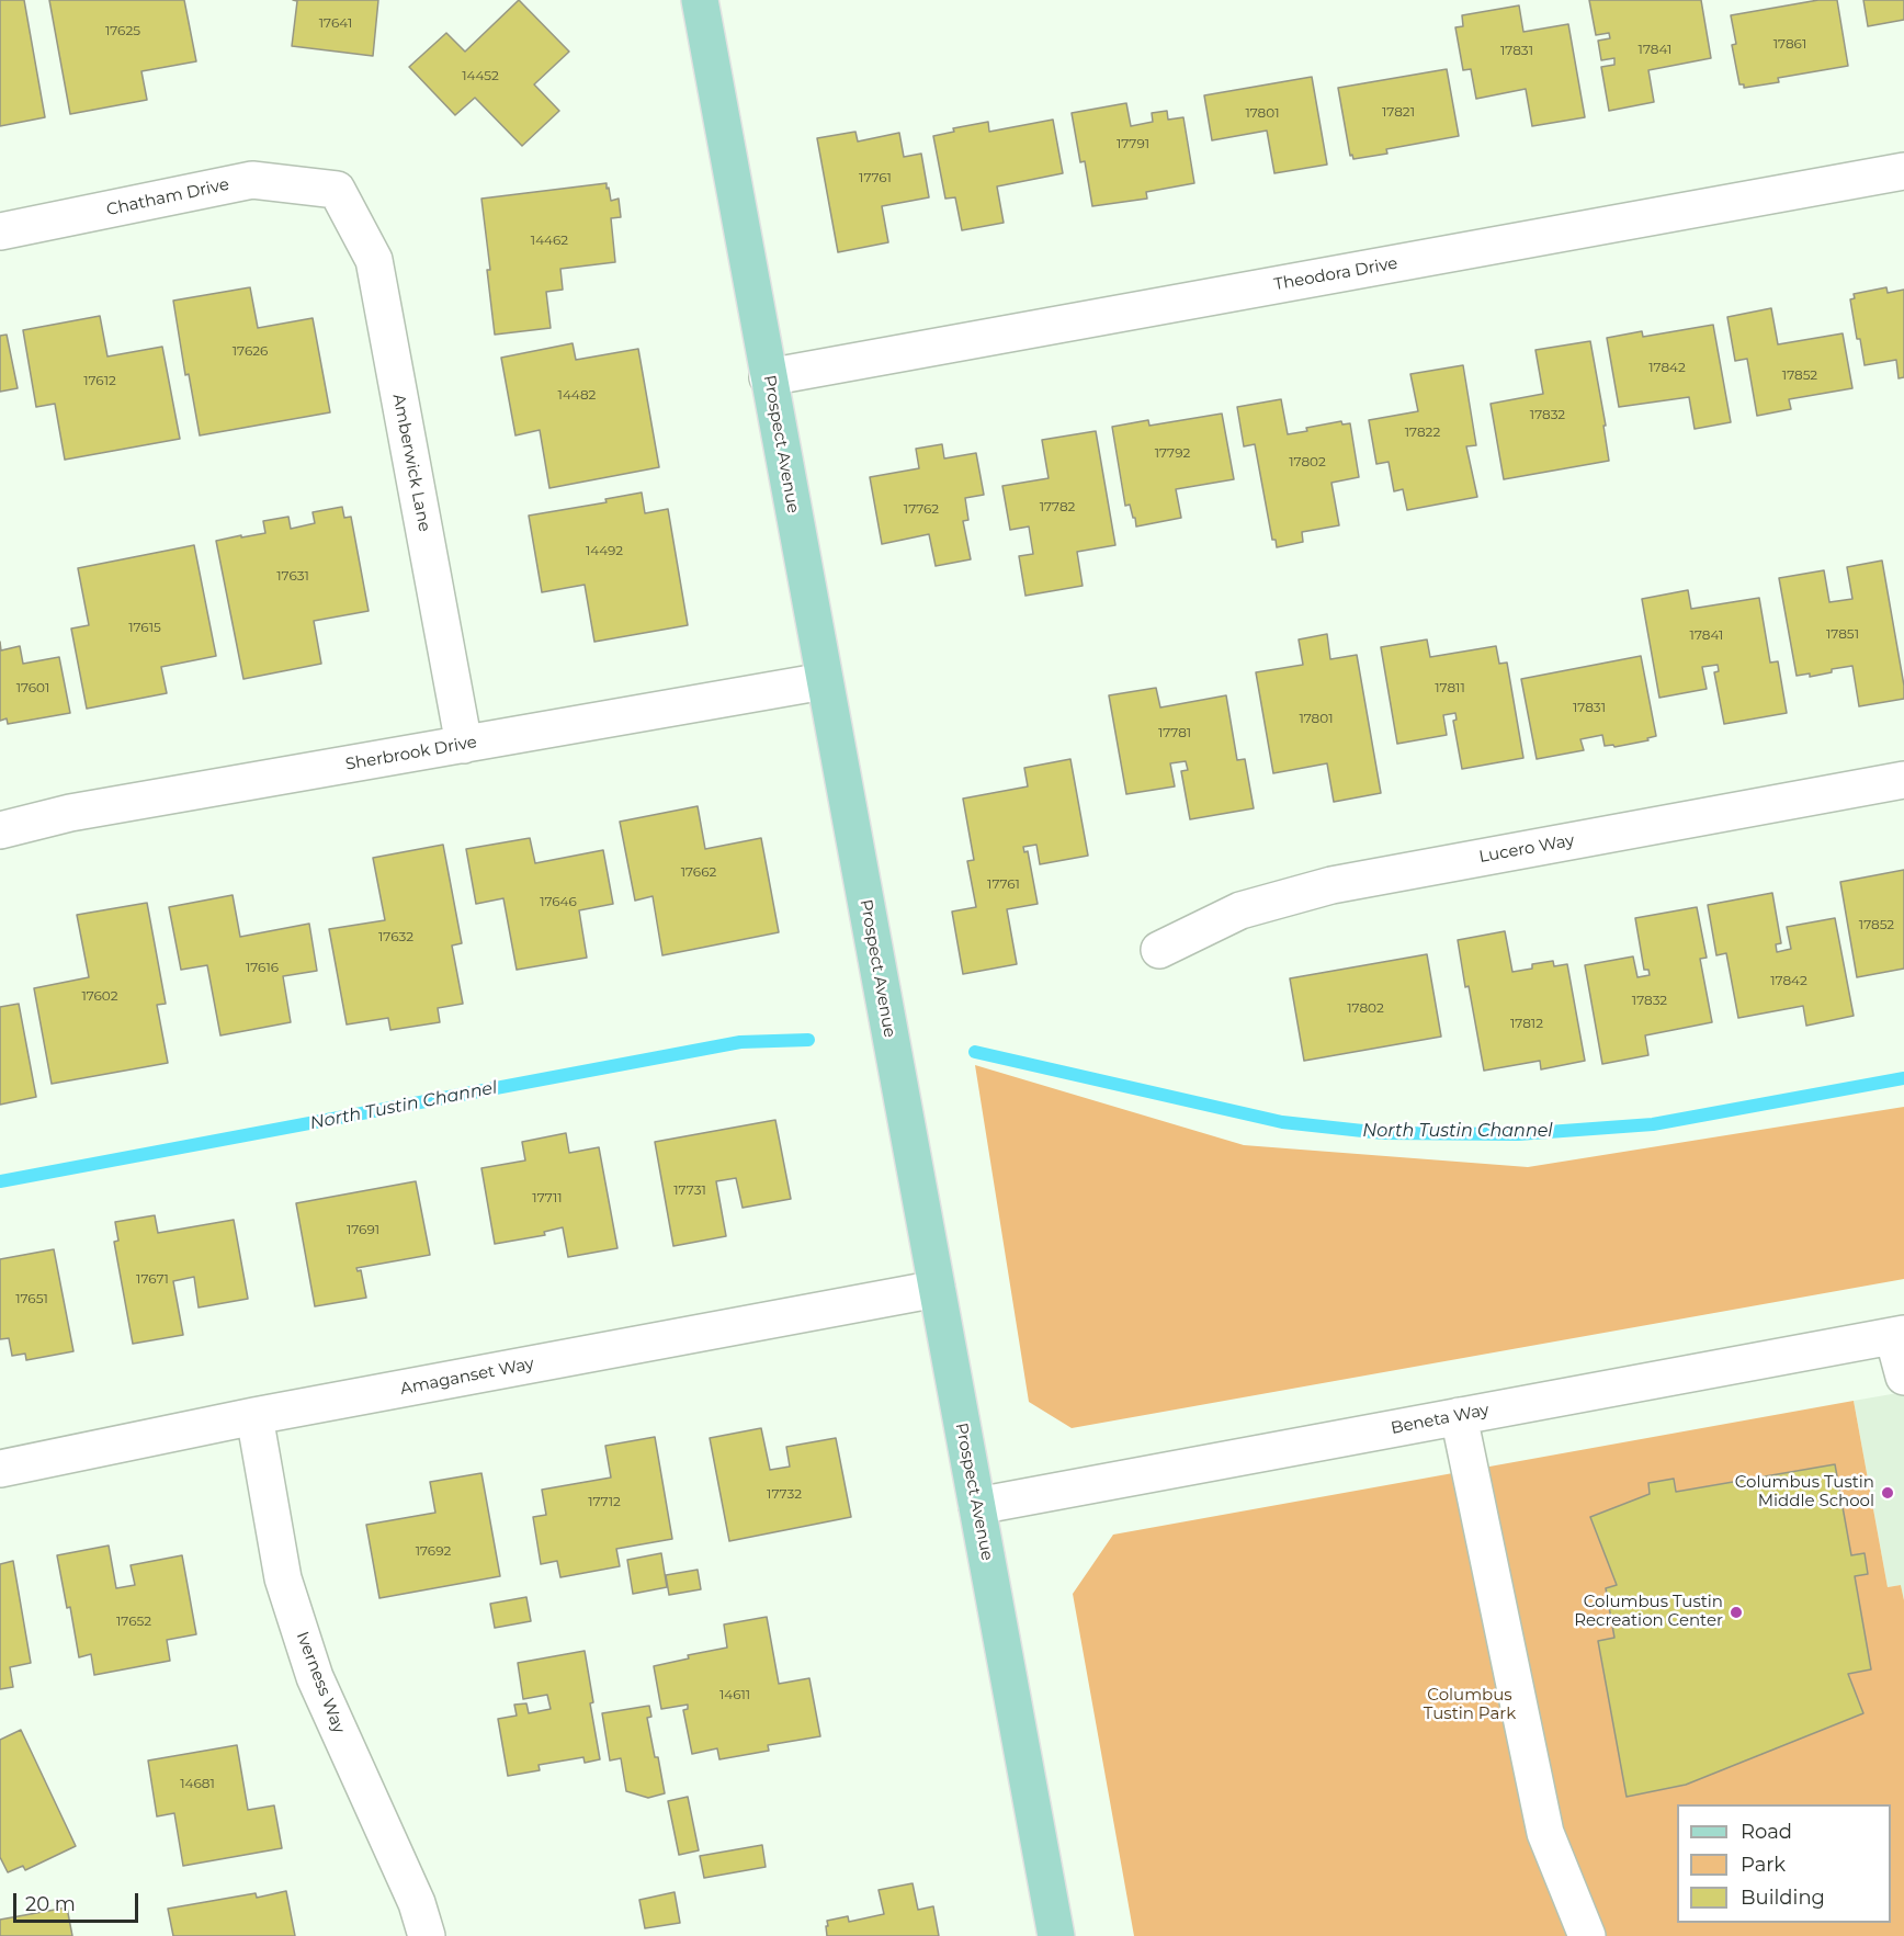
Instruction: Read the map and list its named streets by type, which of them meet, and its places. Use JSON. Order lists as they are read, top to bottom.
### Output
{
  "streets": {
    "main road": ["Prospect Avenue"],
    "street": [
      "Chatham Drive",
      "Theodora Drive",
      "Amberwick Lane",
      "Sherbrook Drive",
      "Lucero Way",
      "Amaganset Way",
      "Beneta Way",
      "Iverness Way"
    ]
  },
  "crossings": [
    ["Chatham Drive", "Amberwick Lane"],
    ["Theodora Drive", "Prospect Avenue"],
    ["Prospect Avenue", "Sherbrook Drive"],
    ["Prospect Avenue", "Amaganset Way"],
    ["Prospect Avenue", "Beneta Way"],
    ["Amberwick Lane", "Sherbrook Drive"],
    ["Amaganset Way", "Iverness Way"]
  ],
  "water": ["North Tustin Channel"],
  "parks": ["Columbus Tustin Park"],
  "places": ["Columbus Tustin Middle School", "Columbus Tustin Recreation Center"],
  "house_numbers": [
    "17641",
    "17625",
    "17861",
    "17841",
    "17831",
    "14452",
    "17821",
    "17801",
    "17791",
    "17761",
    "14462",
    "17626",
    "17842",
    "17852",
    "17612",
    "14482",
    "17832",
    "17822",
    "17792",
    "17802",
    "17782",
    "17762",
    "14492",
    "17631",
    "17615",
    "17851",
    "17841",
    "17601",
    "17811",
    "17831",
    "17801",
    "17781",
    "17662",
    "17761",
    "17646",
    "17852",
    "17632",
    "17616",
    "17842",
    "17602",
    "17832",
    "17802",
    "17812",
    "17731",
    "17711",
    "17691",
    "17671",
    "17651",
    "17732",
    "17712",
    "17692",
    "17652",
    "14611",
    "14681"
  ],
  "legend": ["Road", "Park", "Building"],
  "scale_bar": "20 m"
}
